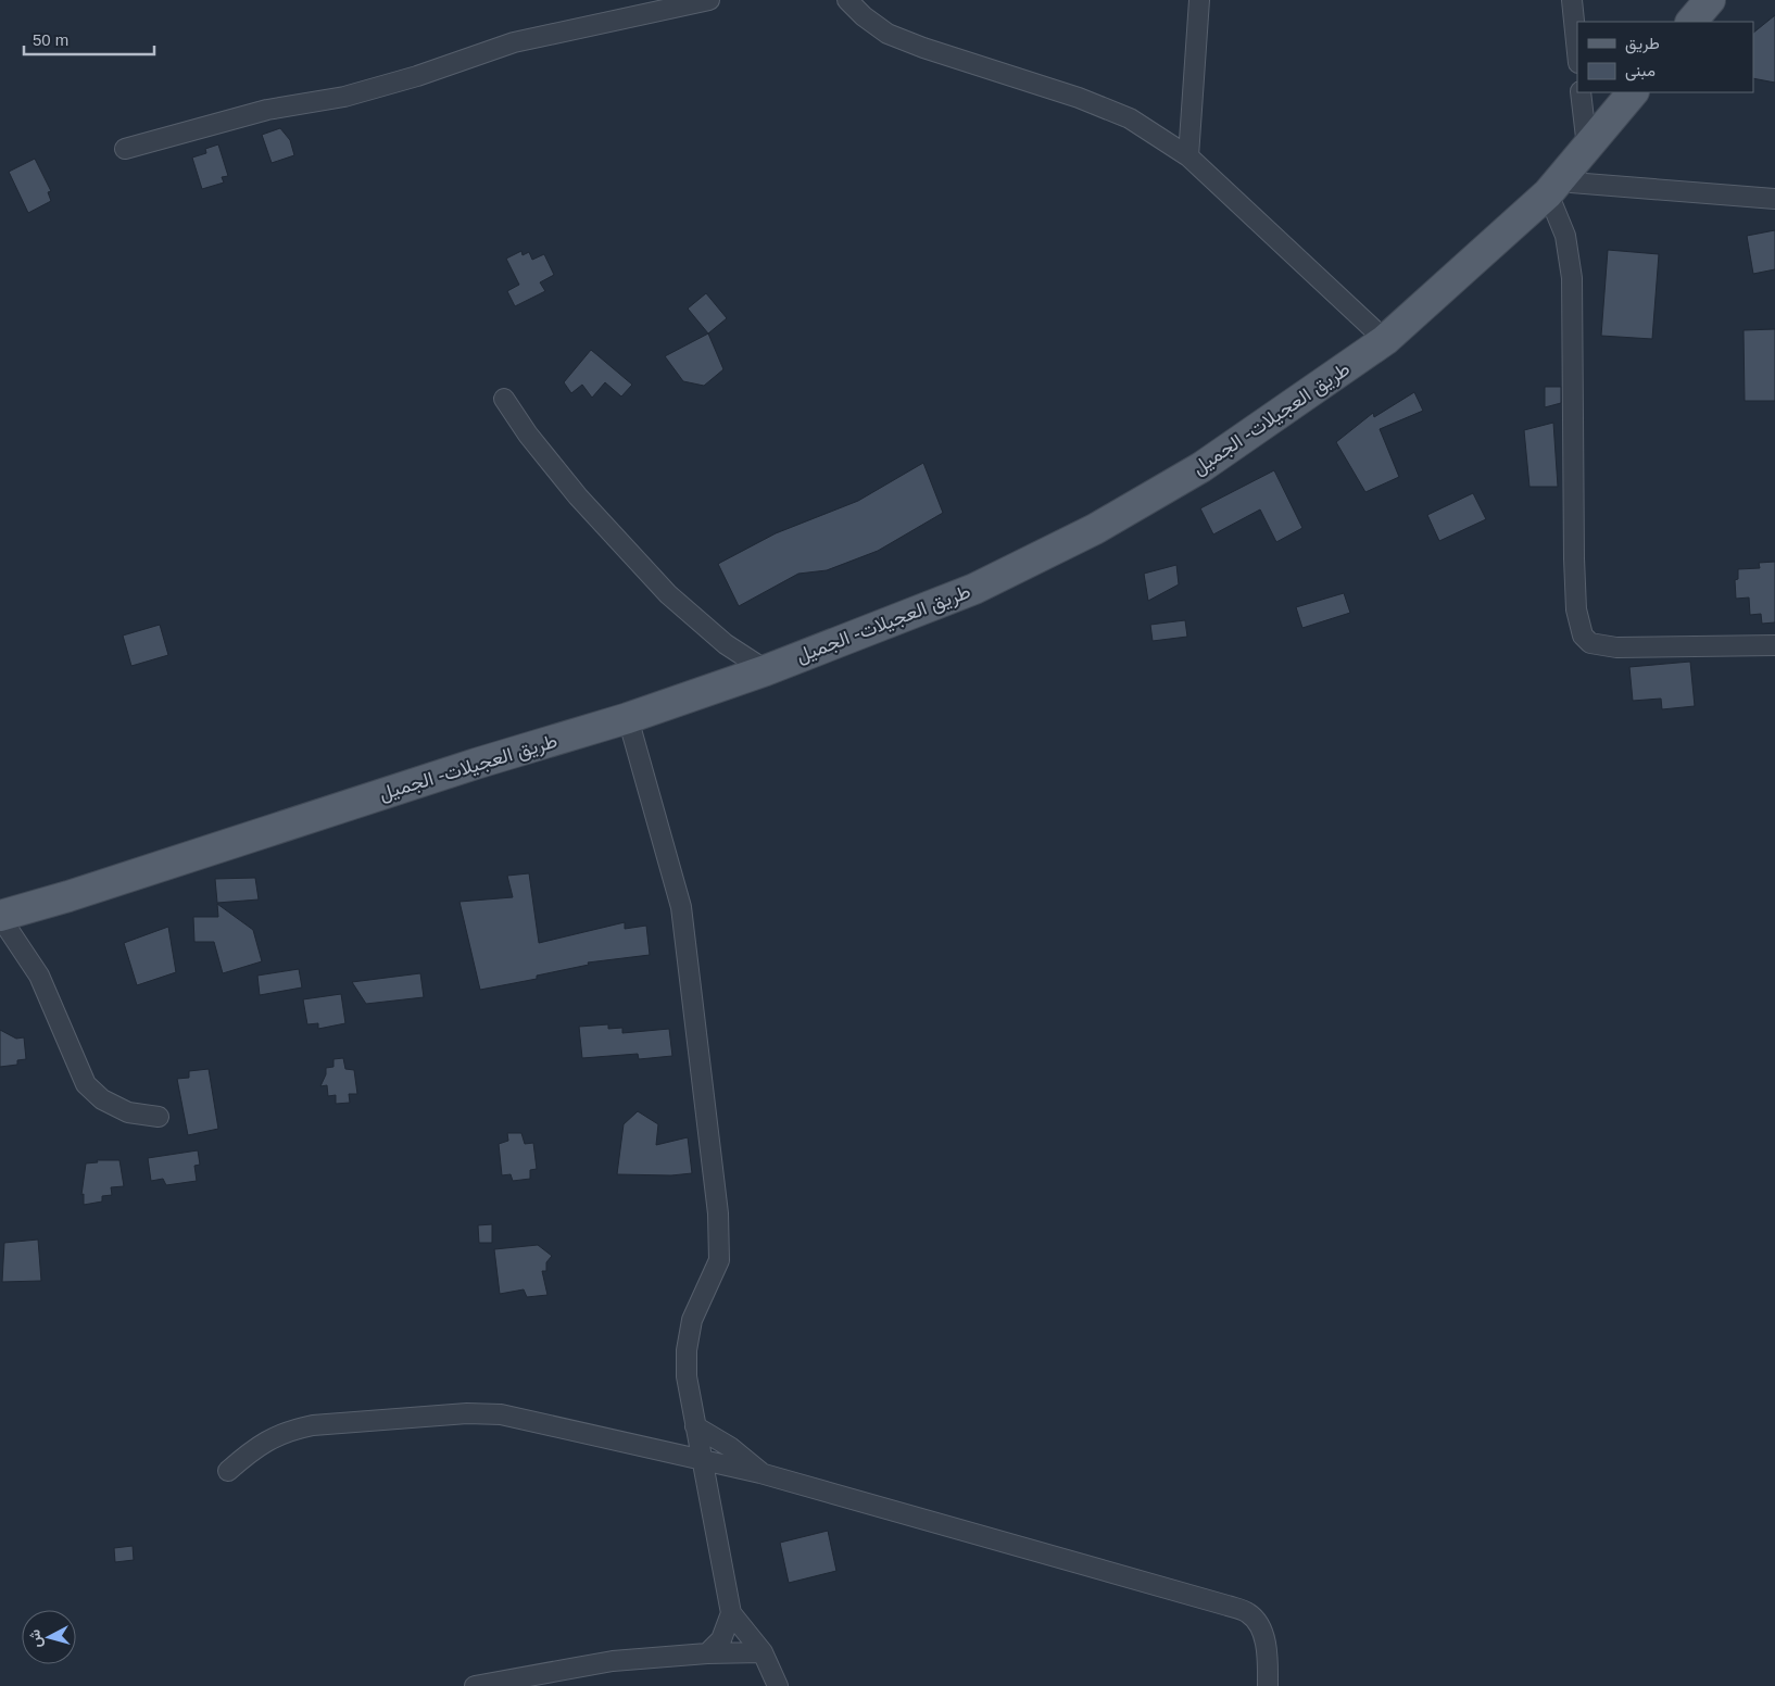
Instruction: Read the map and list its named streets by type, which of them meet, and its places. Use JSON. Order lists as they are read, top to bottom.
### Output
{
  "streets": {
    "main road": ["طريق العجيلات- الجميل"]
  },
  "legend": ["طريق", "مبنى"],
  "scale_bar": "50 m",
  "north": "left"
}
